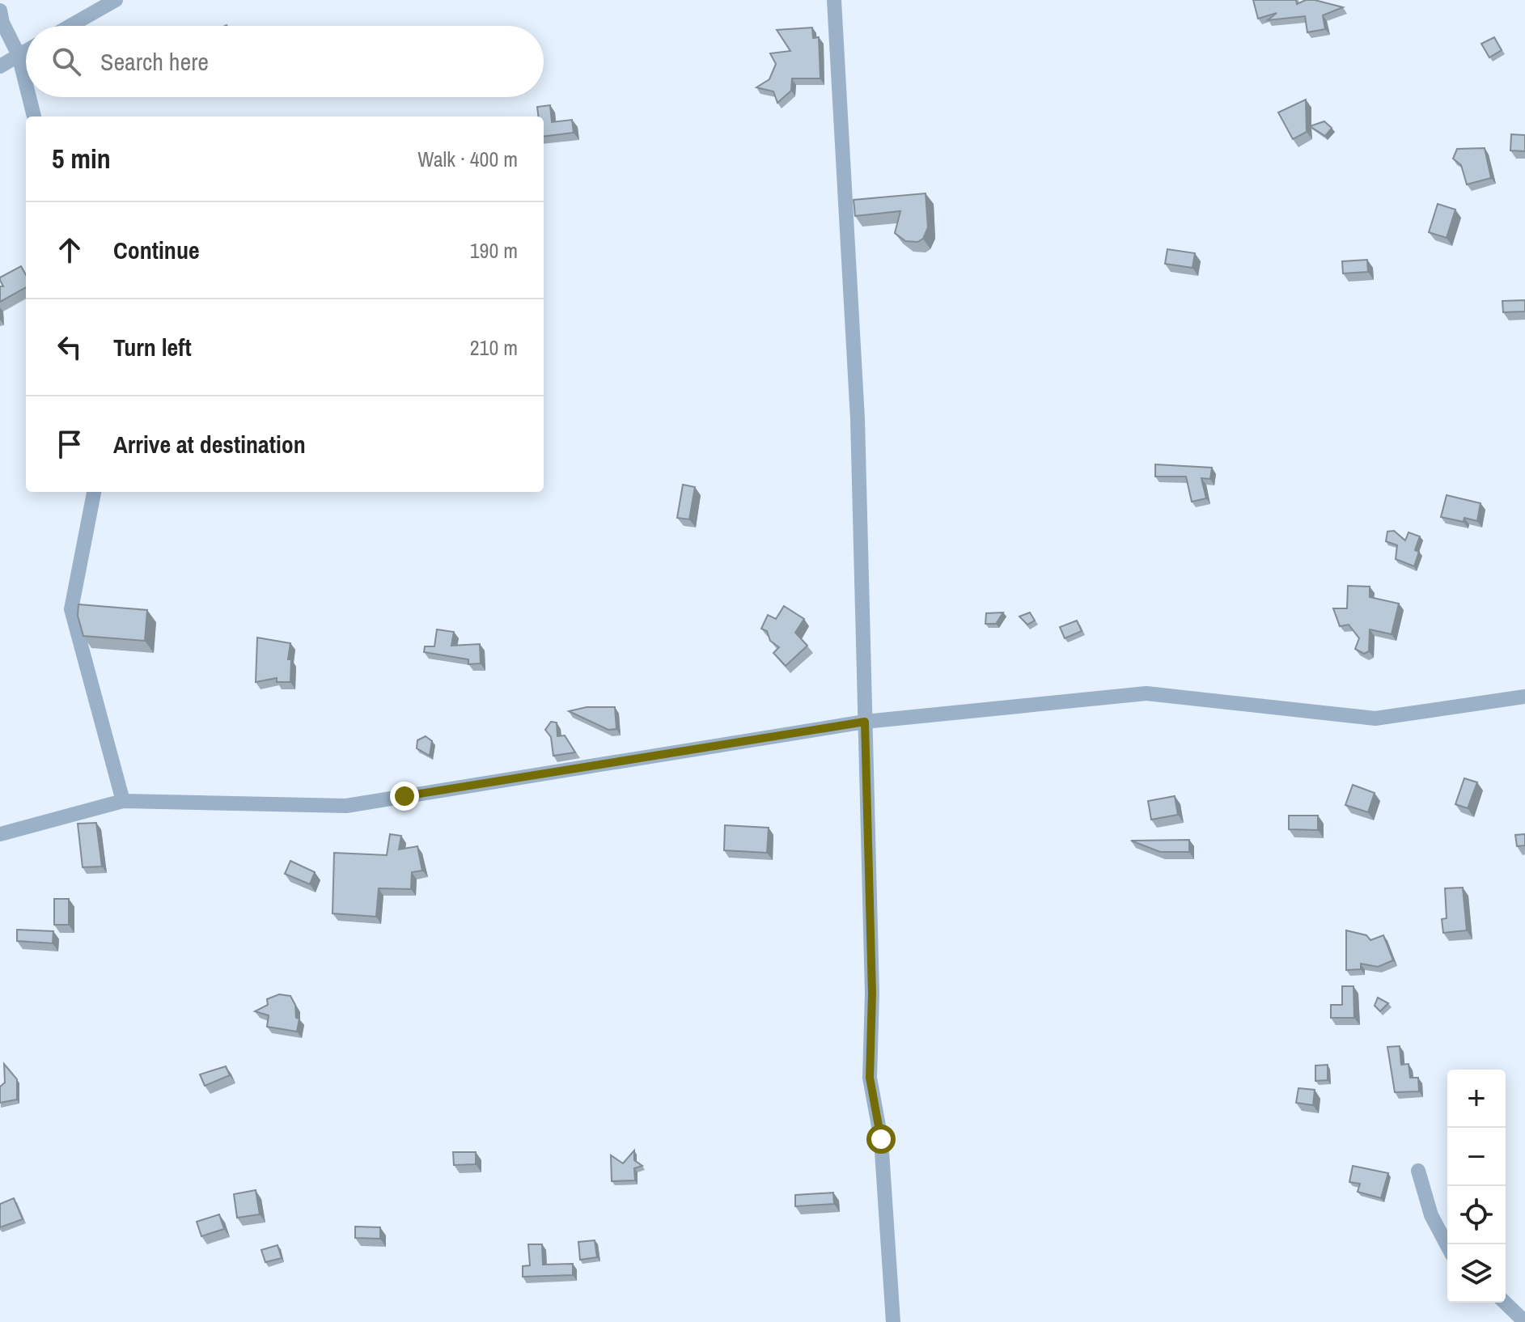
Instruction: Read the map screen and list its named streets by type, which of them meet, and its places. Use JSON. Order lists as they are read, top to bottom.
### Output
{
  "page": {
    "search": "Search here",
    "heading": ["5 min", "Walk · 400 m"],
    "list": [
      ["Continue", "190 m"],
      ["Turn left", "210 m"],
      "Arrive at destination"
    ],
    "map_buttons": ["+", "−"]
  }
}
